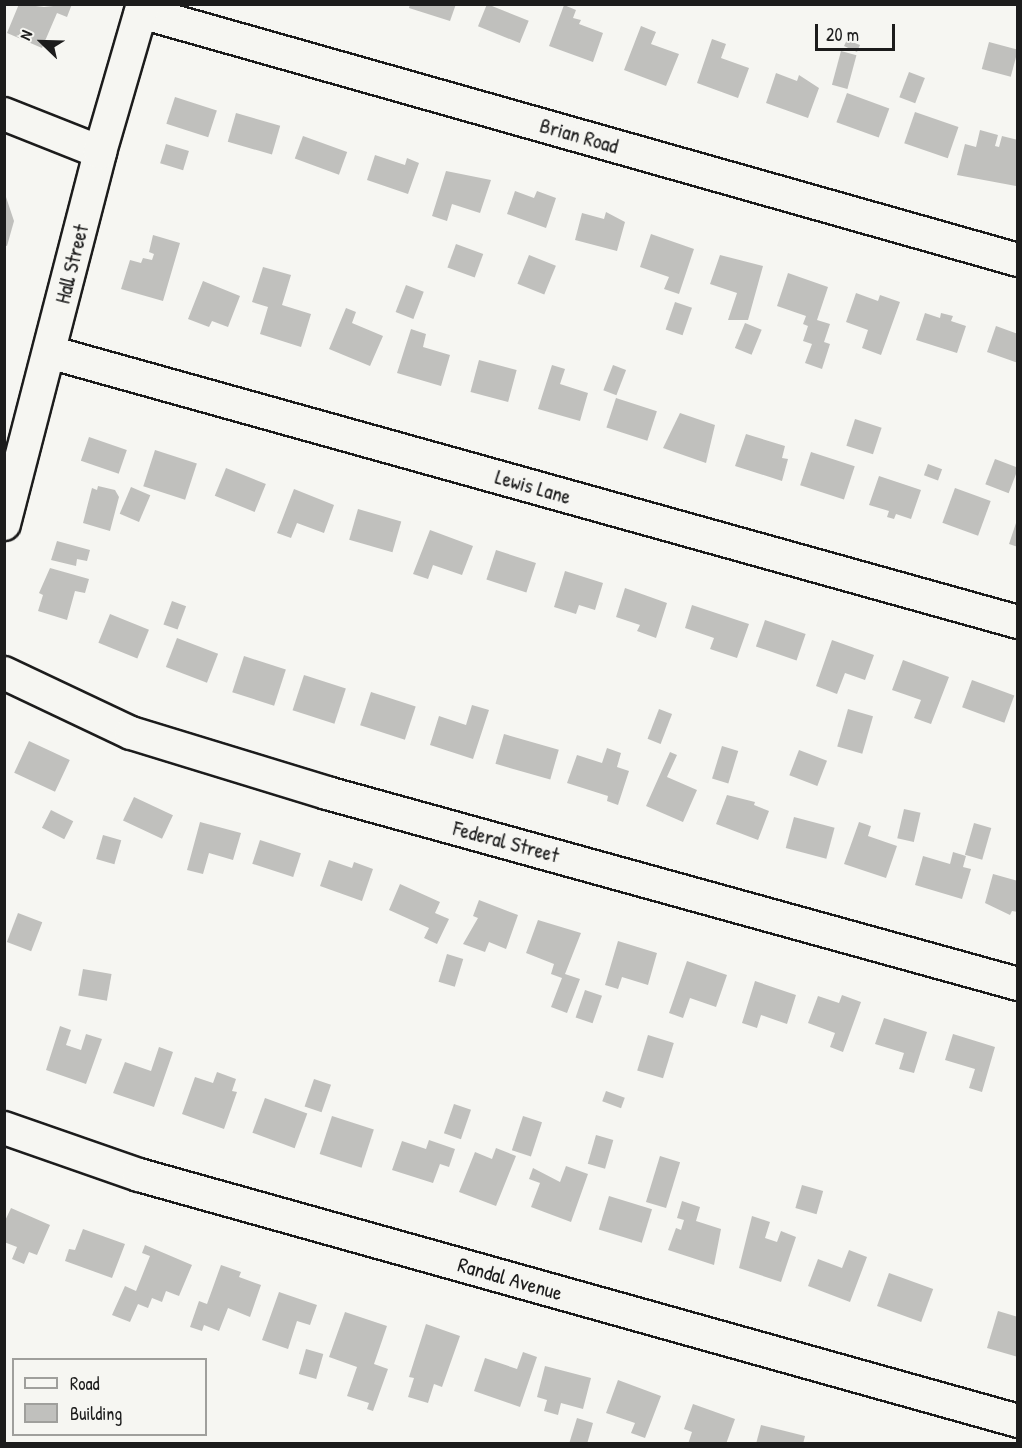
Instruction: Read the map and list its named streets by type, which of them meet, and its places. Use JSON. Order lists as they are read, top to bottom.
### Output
{
  "streets": {
    "street": [
      "Brian Road",
      "Hall Street",
      "Lewis Lane",
      "Federal Street",
      "Randal Avenue"
    ]
  },
  "crossings": [
    ["Brian Road", "Hall Street"],
    ["Hall Street", "Lewis Lane"]
  ],
  "legend": ["Road", "Building"],
  "scale_bar": "20 m",
  "north": "top left"
}
